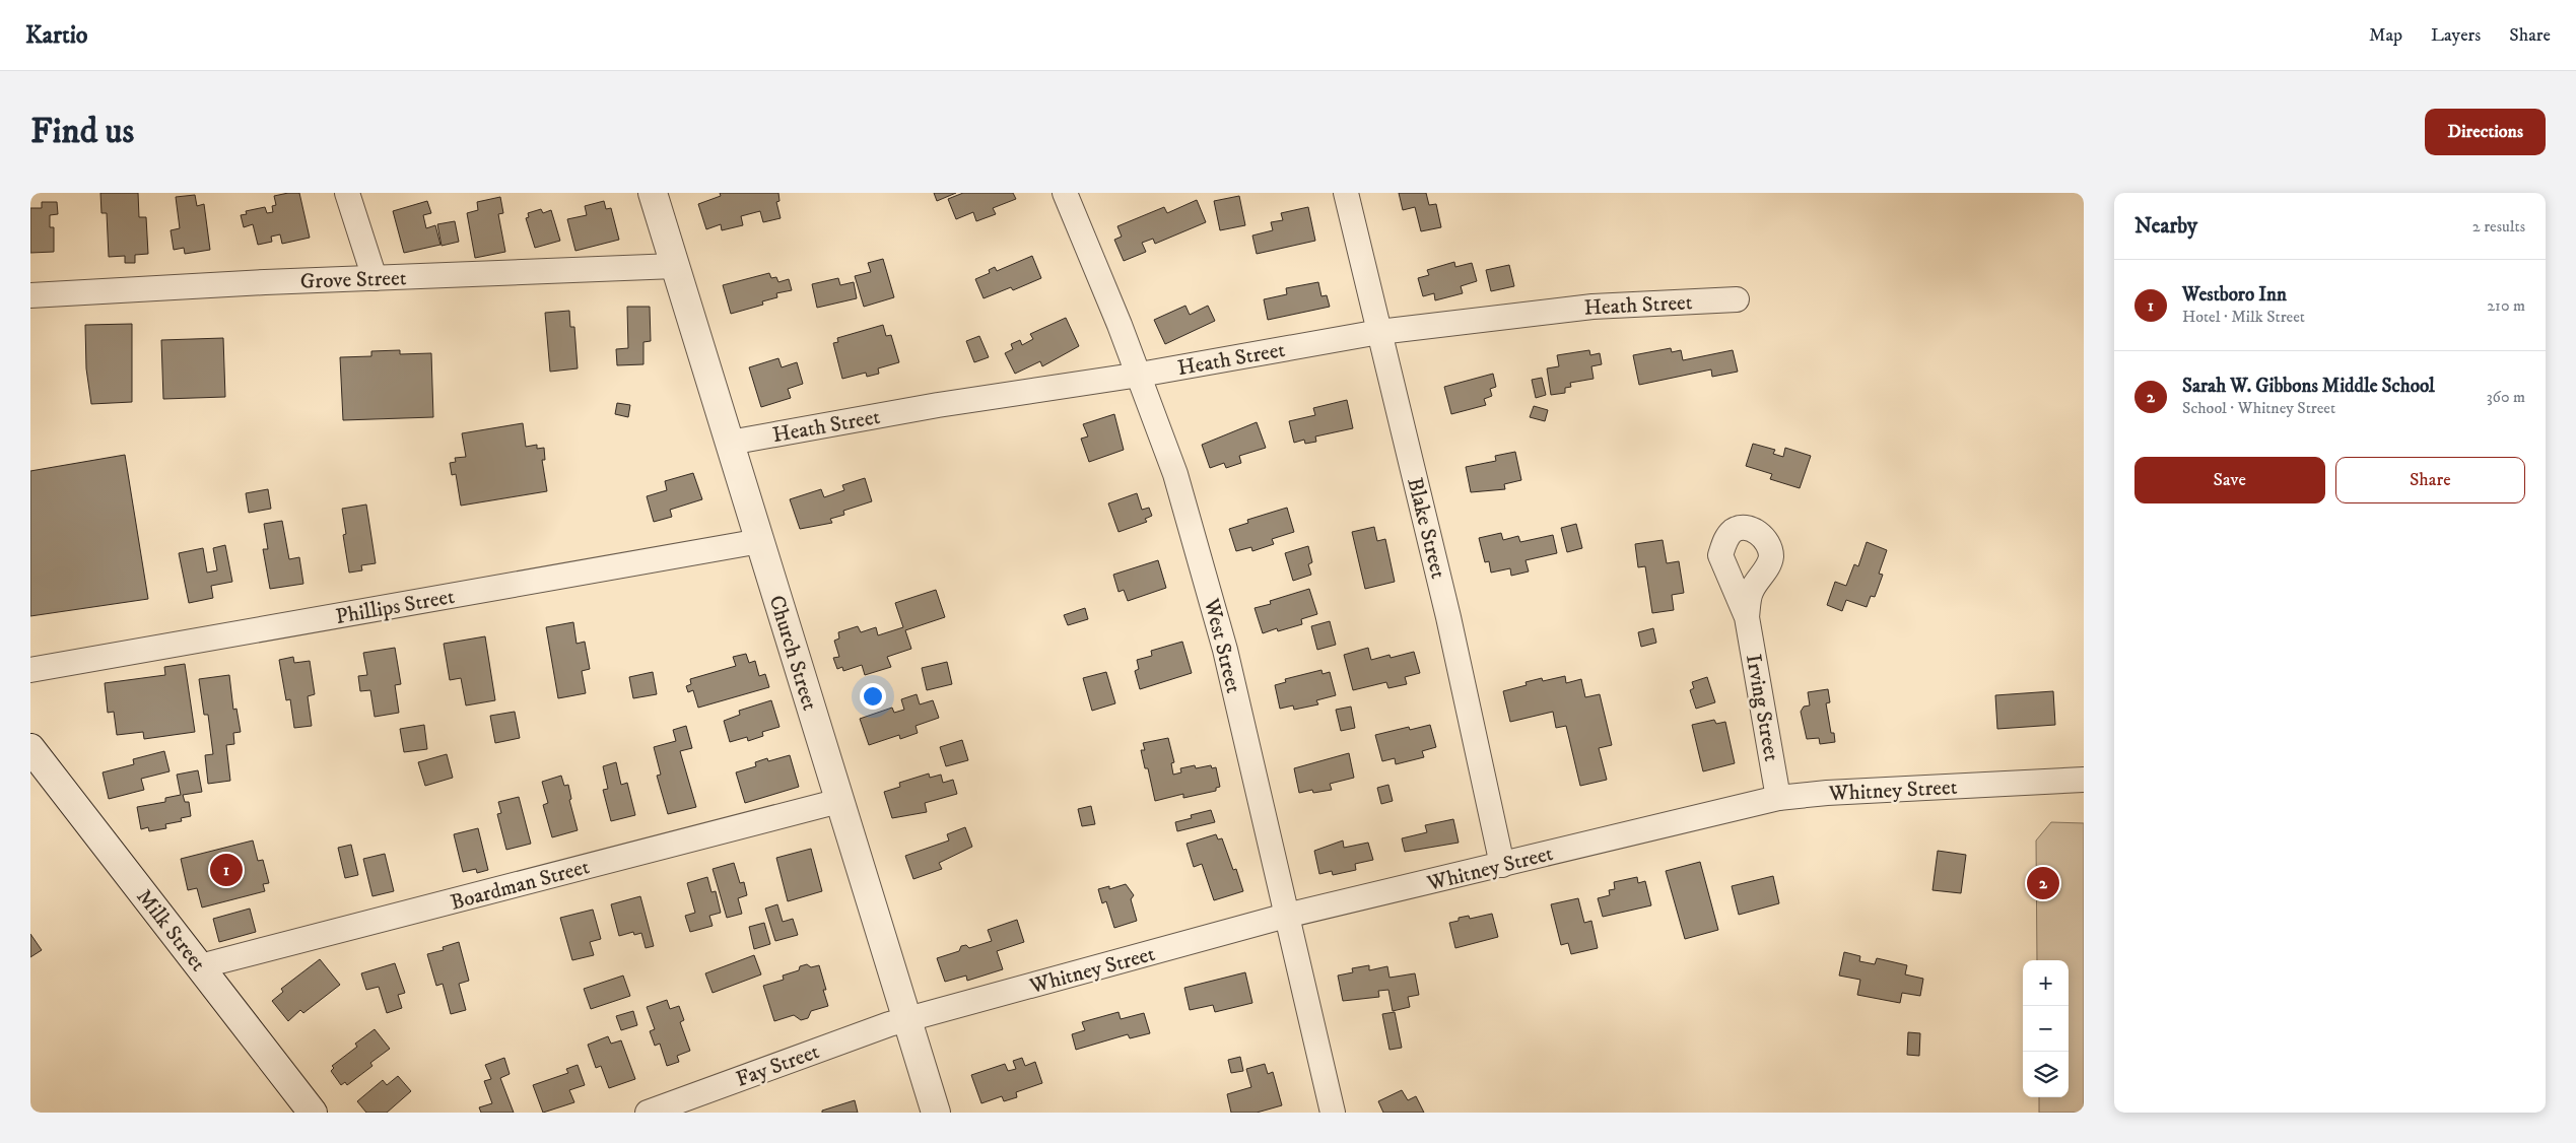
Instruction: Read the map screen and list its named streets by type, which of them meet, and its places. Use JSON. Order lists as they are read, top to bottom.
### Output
{
  "streets": {
    "street": [
      "Grove Street",
      "Heath Street",
      "Blake Street",
      "Phillips Street",
      "West Street",
      "Church Street",
      "Irving Street",
      "Whitney Street",
      "Boardman Street",
      "Milk Street",
      "Fay Street"
    ]
  },
  "crossings": [
    ["Grove Street", "Church Street"],
    ["Heath Street", "Blake Street"],
    ["Heath Street", "West Street"],
    ["Heath Street", "Church Street"],
    ["Blake Street", "Whitney Street"],
    ["Phillips Street", "Church Street"],
    ["West Street", "Whitney Street"],
    ["Church Street", "Whitney Street"],
    ["Church Street", "Boardman Street"],
    ["Church Street", "Fay Street"],
    ["Irving Street", "Whitney Street"],
    ["Whitney Street", "Fay Street"],
    ["Boardman Street", "Milk Street"]
  ],
  "page": {
    "header": "Kartio",
    "nav": ["Map", "Layers", "Share"],
    "buttons": [
      "Directions",
      ["Save", "Share"]
    ],
    "title": "Find us",
    "heading": ["Nearby", "2 results"],
    "list": [
      {
        "mark": "1",
        "name": "Westboro Inn",
        "note": "Hotel · Milk Street",
        "value": "210 m"
      },
      {
        "mark": "2",
        "name": "Sarah W. Gibbons Middle School",
        "note": "School · Whitney Street",
        "value": "360 m"
      }
    ],
    "pins": ["1", "2"],
    "map_buttons": ["+", "−"]
  }
}
